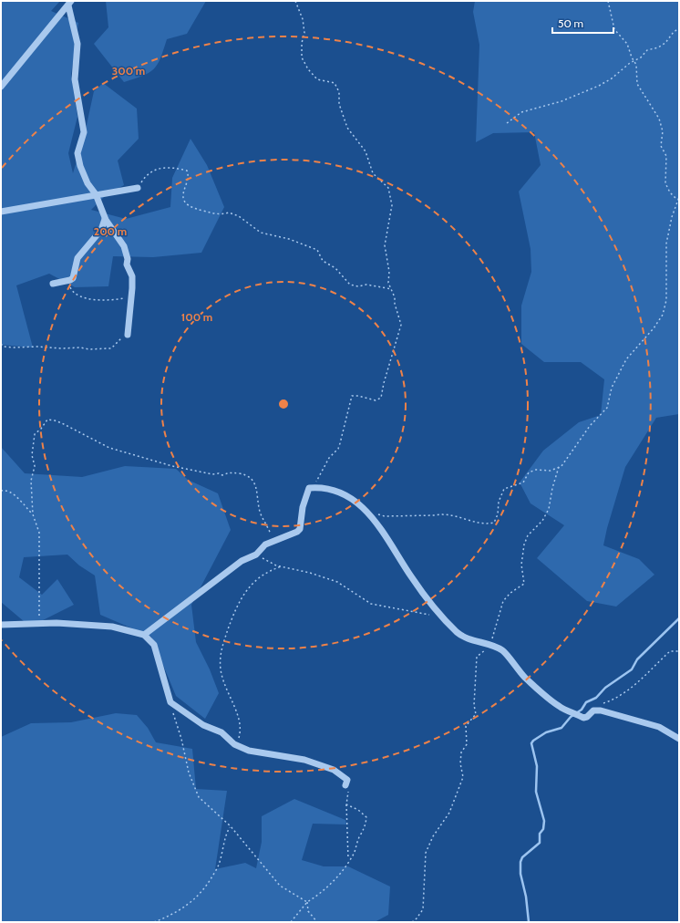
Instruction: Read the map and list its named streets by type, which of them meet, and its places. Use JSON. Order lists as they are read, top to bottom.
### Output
{
  "scale_bar": "50 m",
  "rings": ["300 m", "200 m", "100 m"]
}
